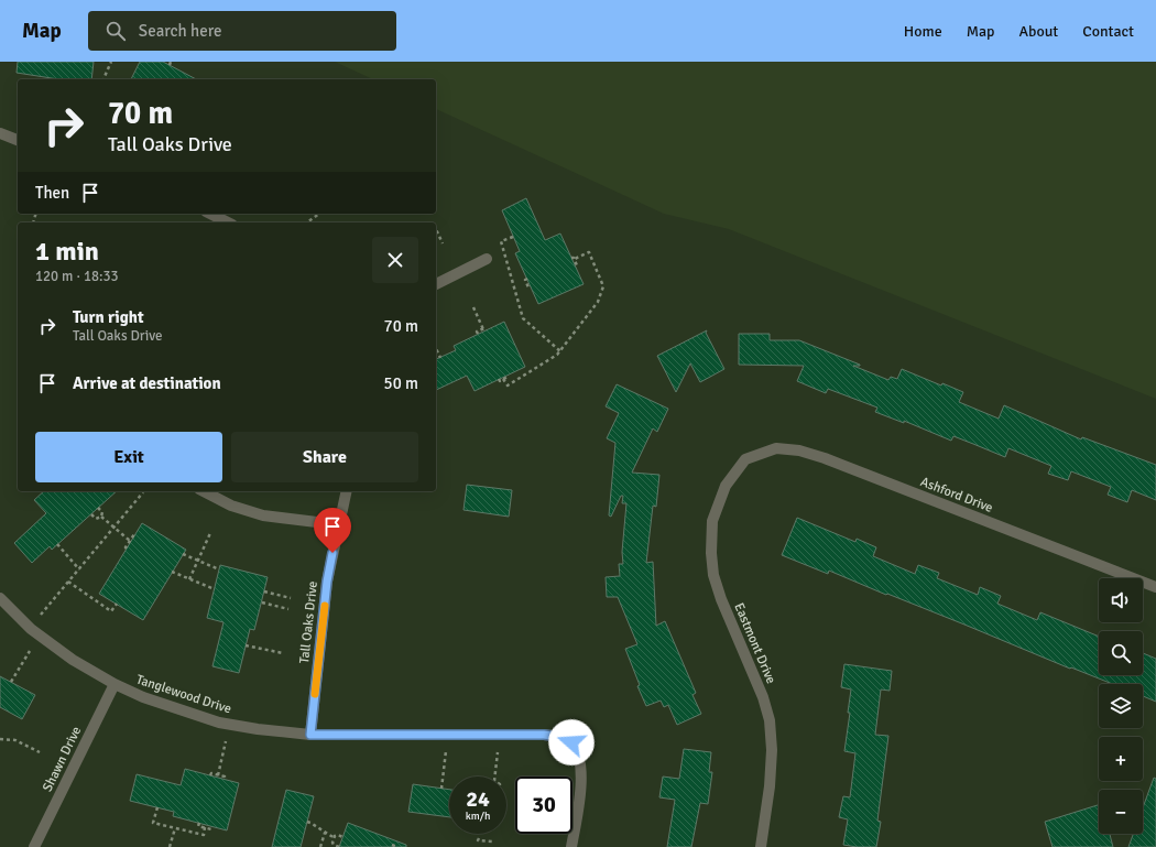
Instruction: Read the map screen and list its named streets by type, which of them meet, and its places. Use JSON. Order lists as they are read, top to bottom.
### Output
{
  "streets": {
    "street": [
      "Ashford Drive",
      "Tall Oaks Drive",
      "Eastmont Drive",
      "Tanglewood Drive",
      "Shawn Drive"
    ]
  },
  "crossings": [
    ["Ashford Drive", "Eastmont Drive"],
    ["Tall Oaks Drive", "Tanglewood Drive"],
    ["Tanglewood Drive", "Shawn Drive"]
  ],
  "page": {
    "header": "Map",
    "search": "Search here",
    "nav": [
      "Home",
      "Map",
      "About",
      "Contact"
    ],
    "turn": ["70 m", "Tall Oaks Drive"],
    "then": "Then",
    "heading": ["1 min", "120 m · 18:33"],
    "list": [
      {
        "name": "Turn right",
        "note": "Tall Oaks Drive",
        "value": "70 m"
      },
      {
        "name": "Arrive at destination",
        "value": "50 m"
      }
    ],
    "buttons": ["Exit", "Share"],
    "map_buttons": ["+", "−"],
    "speed": "24 km/h",
    "limit": "30"
  }
}
